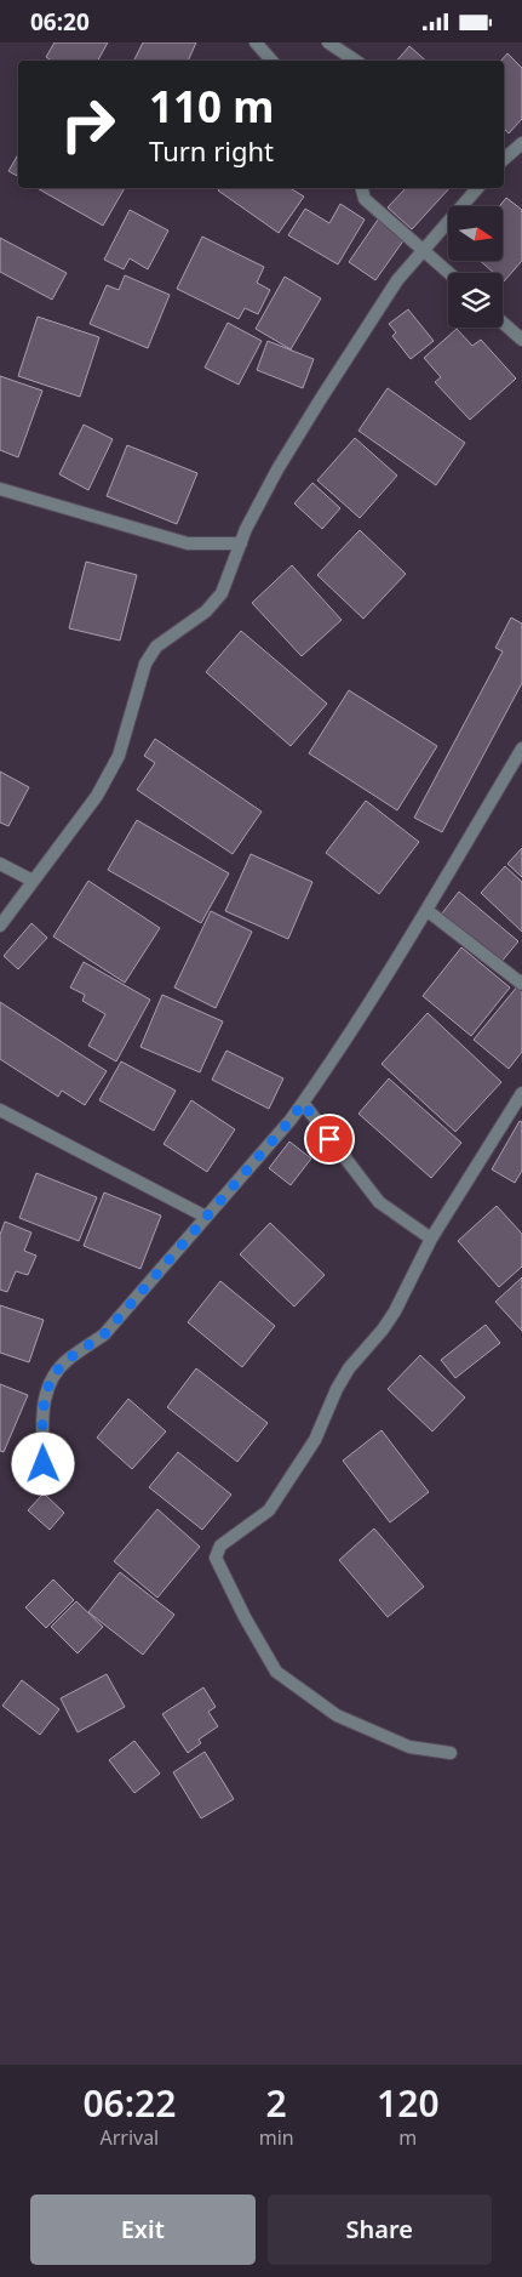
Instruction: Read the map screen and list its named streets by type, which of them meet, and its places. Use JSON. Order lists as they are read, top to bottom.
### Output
{
  "north": "right",
  "page": {
    "status": "06:20",
    "turn": ["110 m", "Turn right"],
    "eta": [
      "06:22",
      "Arrival",
      "2",
      "min",
      "120",
      "m"
    ],
    "buttons": ["Exit", "Share"]
  }
}
